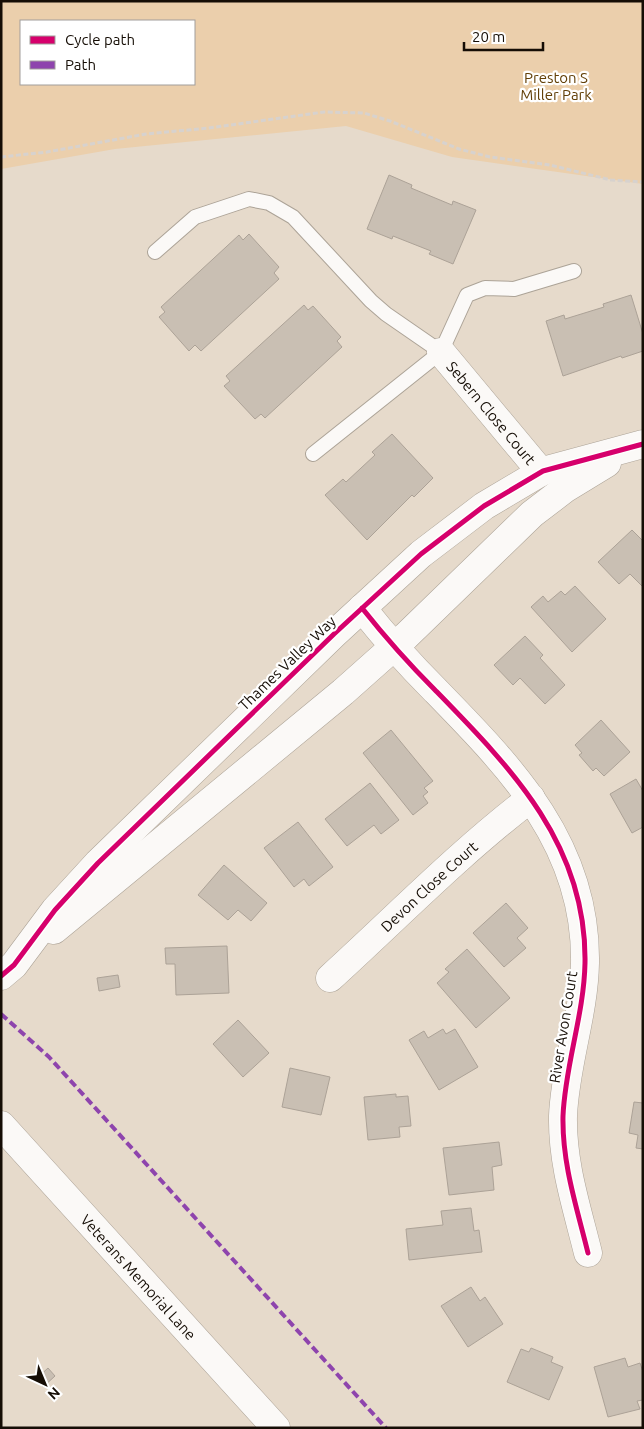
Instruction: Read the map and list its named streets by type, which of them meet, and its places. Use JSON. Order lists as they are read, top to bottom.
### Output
{
  "streets": {
    "street": [
      "Sebern Close Court",
      "Thames Valley Way",
      "Devon Close Court",
      "River Avon Court",
      "Veterans Memorial Lane"
    ]
  },
  "crossings": [
    ["Sebern Close Court", "Thames Valley Way"],
    ["Thames Valley Way", "River Avon Court"],
    ["Devon Close Court", "River Avon Court"]
  ],
  "parks": ["Preston S Miller Park"],
  "legend": ["Cycle path", "Path"],
  "scale_bar": "20 m",
  "north": "bottom right"
}
